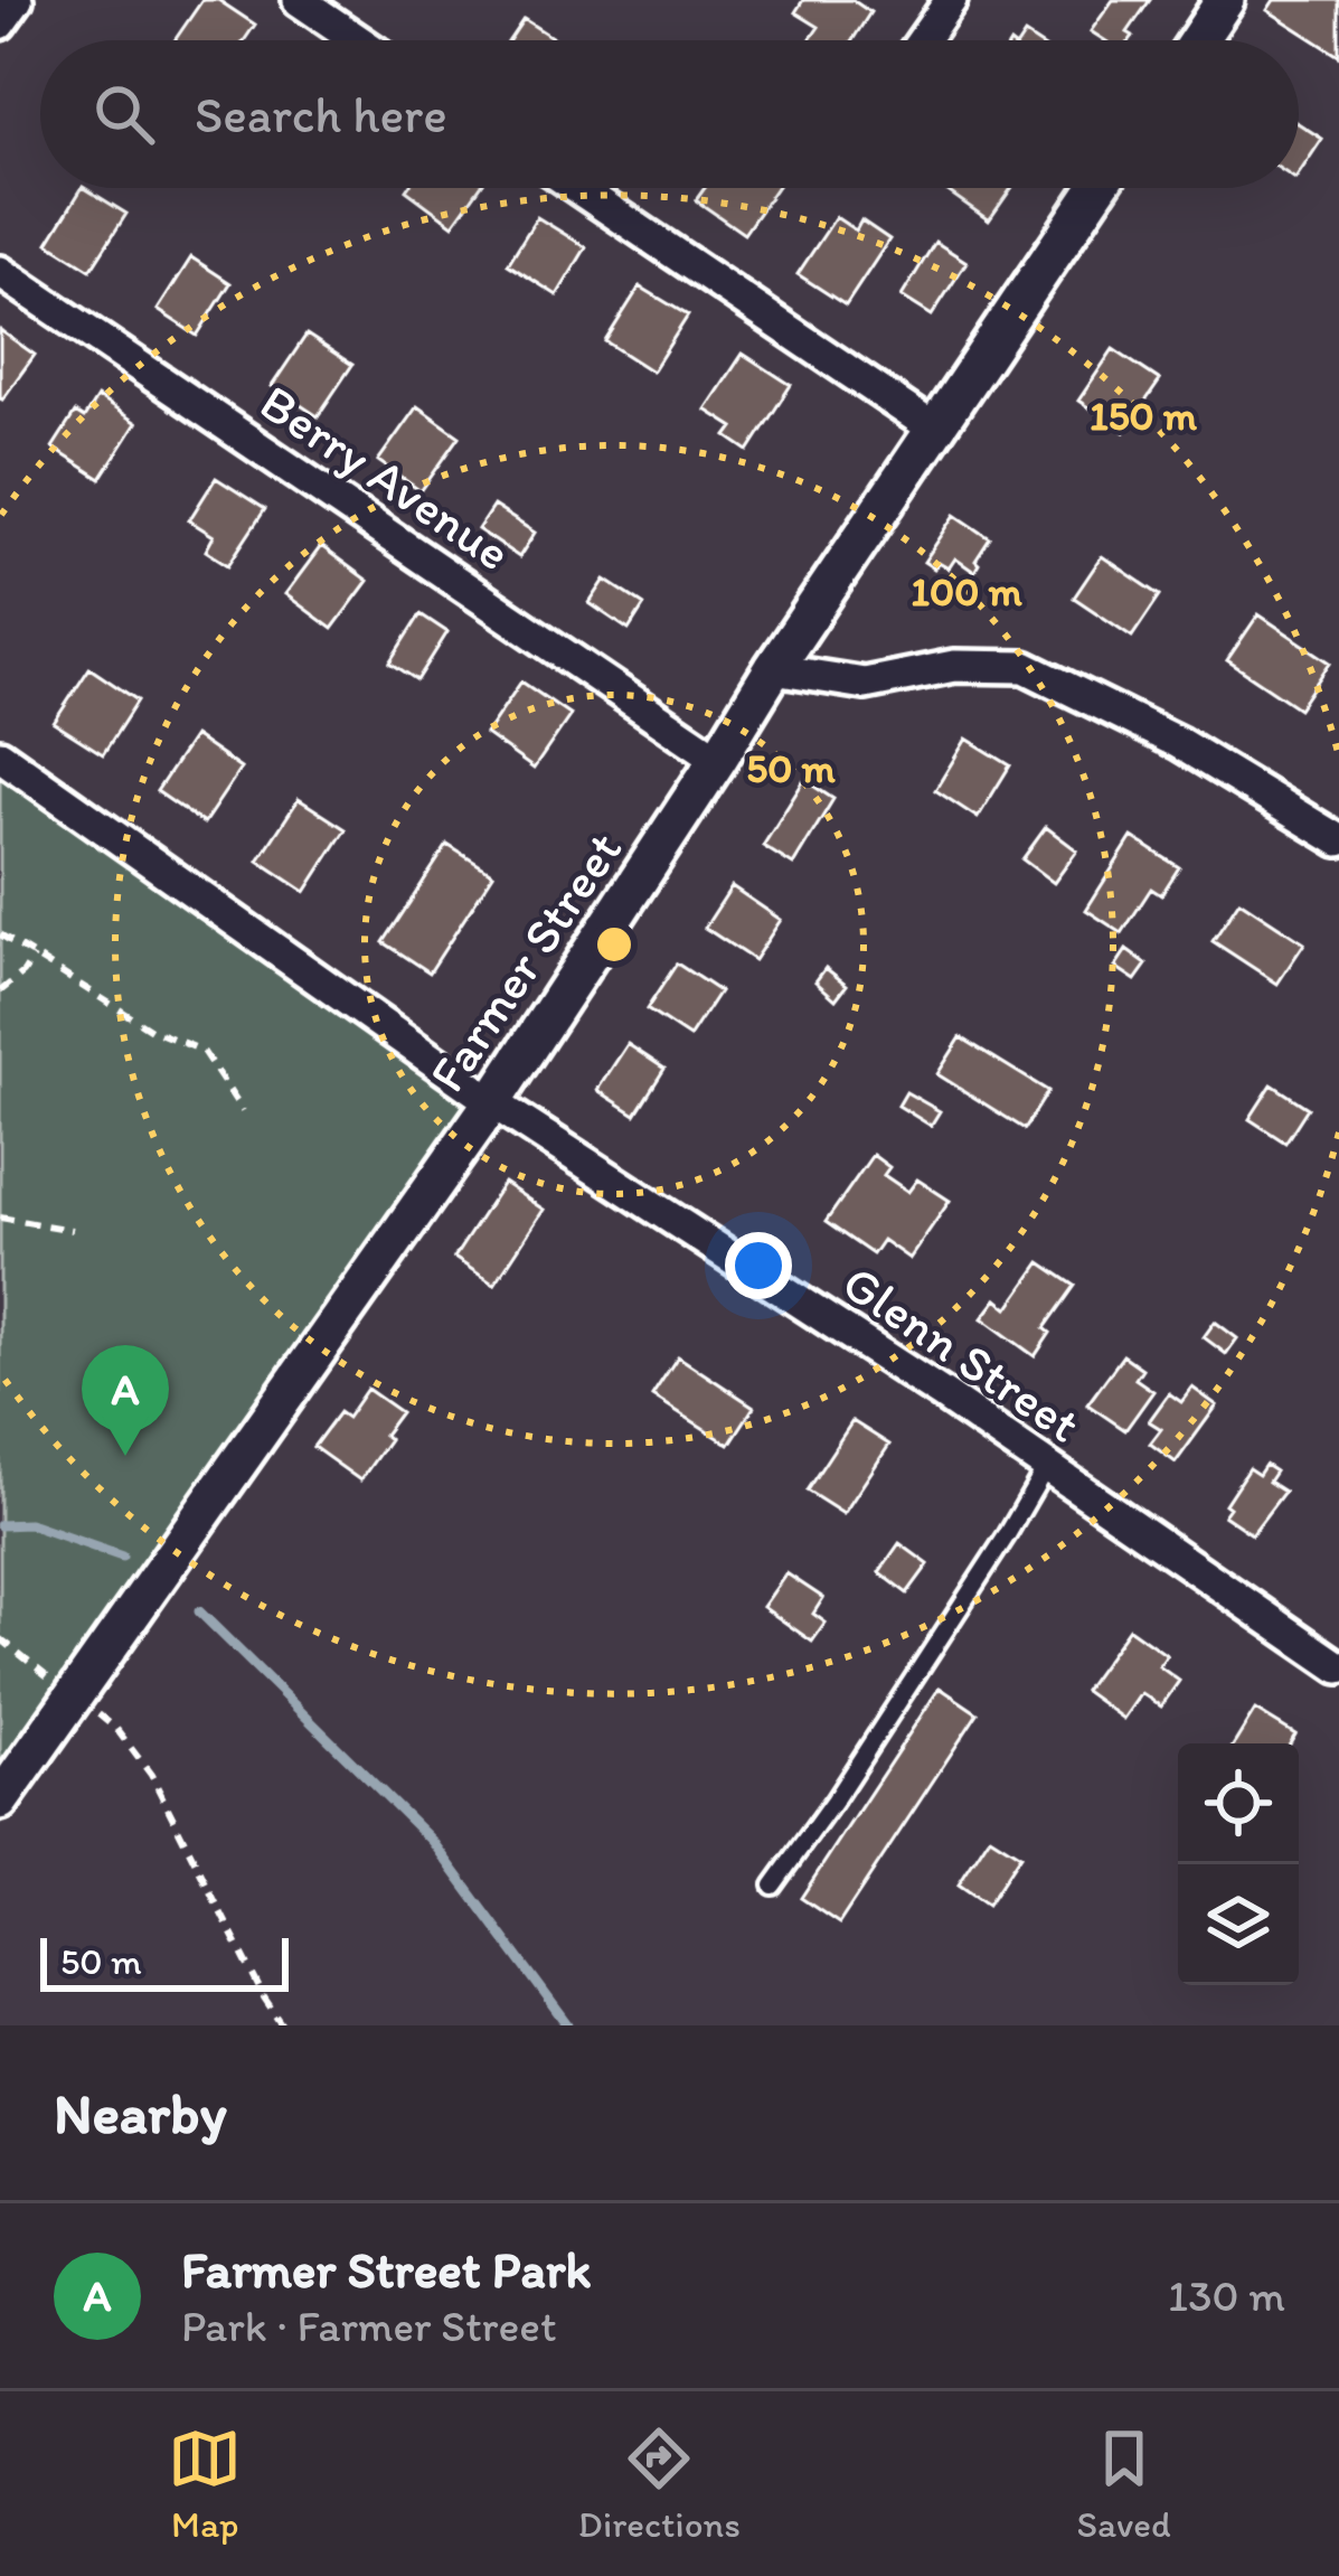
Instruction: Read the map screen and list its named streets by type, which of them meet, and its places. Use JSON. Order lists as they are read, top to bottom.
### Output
{
  "streets": {
    "street": ["Berry Avenue", "Farmer Street", "Glenn Street"]
  },
  "crossings": [
    ["Berry Avenue", "Farmer Street"],
    ["Farmer Street", "Glenn Street"]
  ],
  "scale_bar": "50 m",
  "page": {
    "search": "Search here",
    "pins": "A",
    "scale": "50 m",
    "heading": "Nearby",
    "list": [
      {
        "mark": "A",
        "name": "Farmer Street Park",
        "note": "Park · Farmer Street",
        "value": "130 m"
      }
    ],
    "nav": ["Map", "Directions", "Saved"]
  },
  "rings": ["150 m", "100 m", "50 m"]
}
